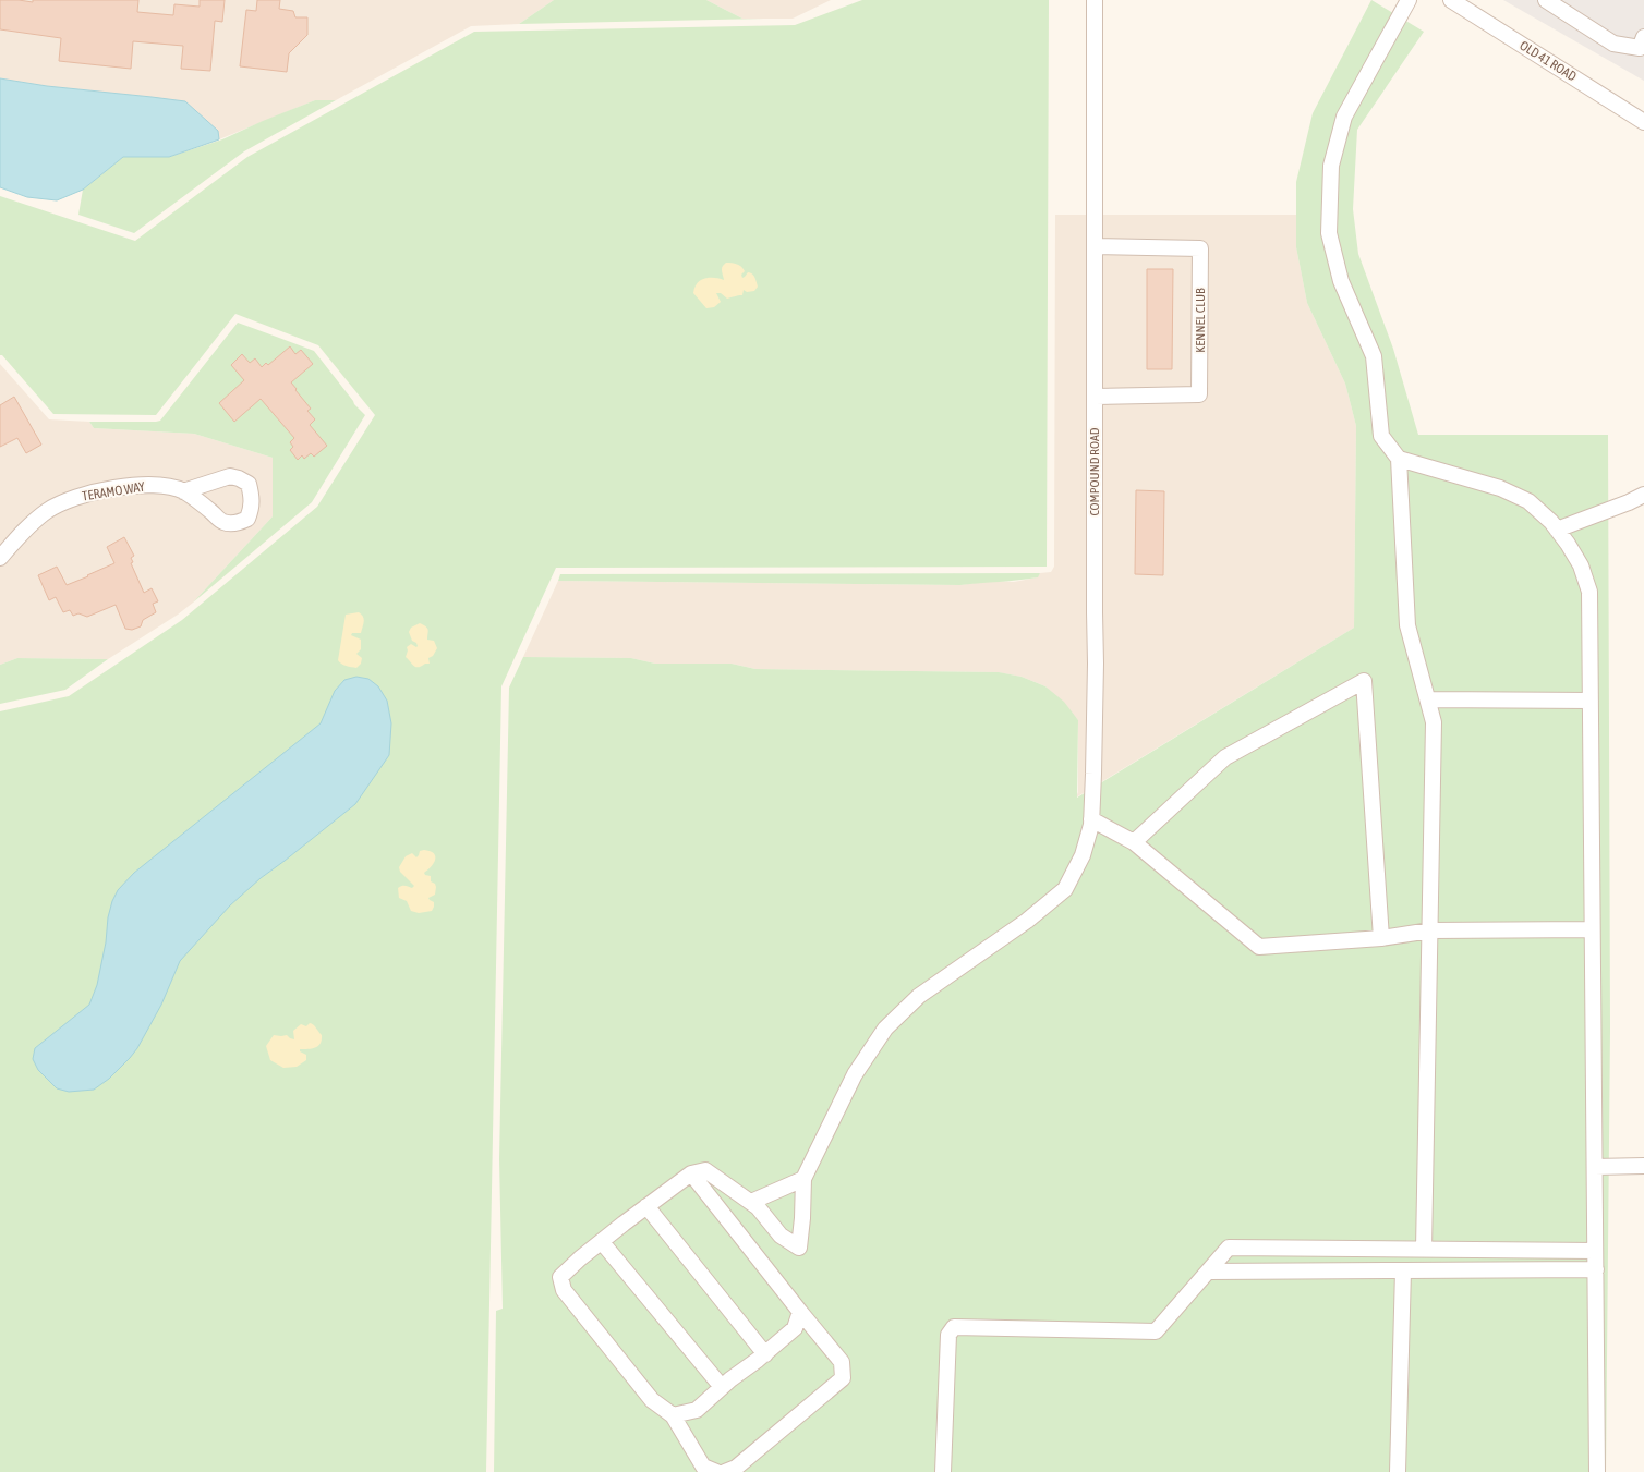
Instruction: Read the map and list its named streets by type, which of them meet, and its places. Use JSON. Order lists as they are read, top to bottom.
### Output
{
  "streets": {
    "street": [
      "OLD 41 ROAD",
      "KENNEL CLUB",
      "COMPOUND ROAD",
      "TERAMO WAY"
    ]
  },
  "crossings": [
    ["KENNEL CLUB", "COMPOUND ROAD"]
  ]
}
